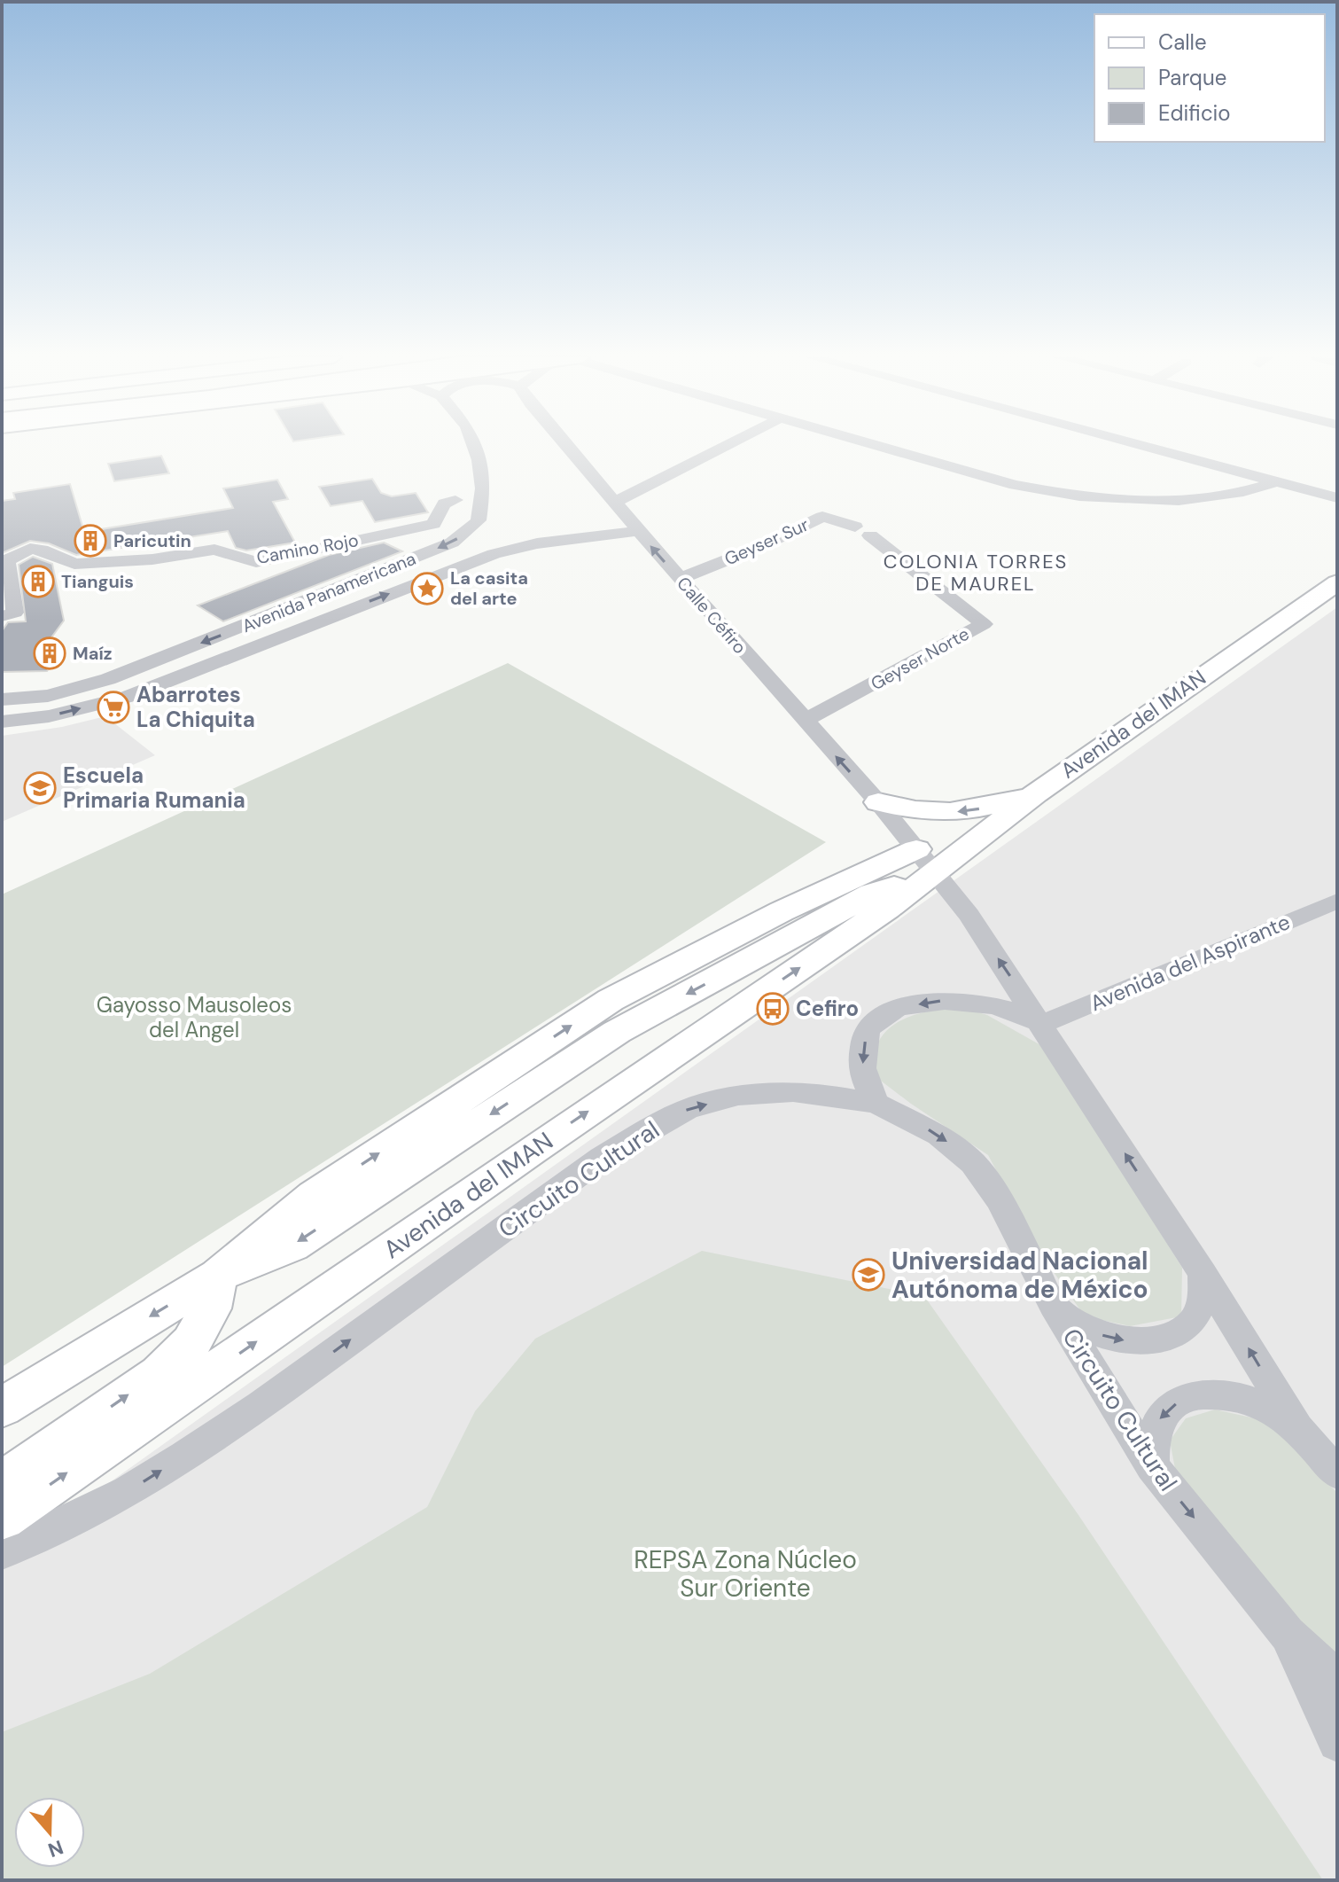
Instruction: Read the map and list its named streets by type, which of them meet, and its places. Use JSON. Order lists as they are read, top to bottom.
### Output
{
  "streets": {
    "main road": ["Avenida del IMAN"],
    "street": [
      "Geyser Sur",
      "Camino Rojo",
      "Avenida Panamericana",
      "Calle Céfiro",
      "Geyser Norte",
      "Avenida del Aspirante",
      "Circuito Cultural"
    ]
  },
  "crossings": [
    ["Geyser Sur", "Calle Céfiro"],
    ["Geyser Sur", "Geyser Norte"],
    ["Avenida Panamericana", "Calle Céfiro"],
    ["Calle Céfiro", "Geyser Norte"],
    ["Calle Céfiro", "Avenida del IMAN"]
  ],
  "districts": ["COLONIA TORRES DE MAUREL"],
  "parks": ["Gayosso Mausoleos del Angel", "REPSA Zona Núcleo Sur Oriente"],
  "places": {
    "building": ["Paricutin", "Tianguis", "Maíz"],
    "place": ["La casita del arte"],
    "supermarket": ["Abarrotes La Chiquita"],
    "school or university": ["Escuela Primaria Rumania", "Universidad Nacional Autónoma de México"],
    "bus stop": ["Cefiro"]
  },
  "legend": ["Calle", "Parque", "Edificio"],
  "north": "bottom"
}
